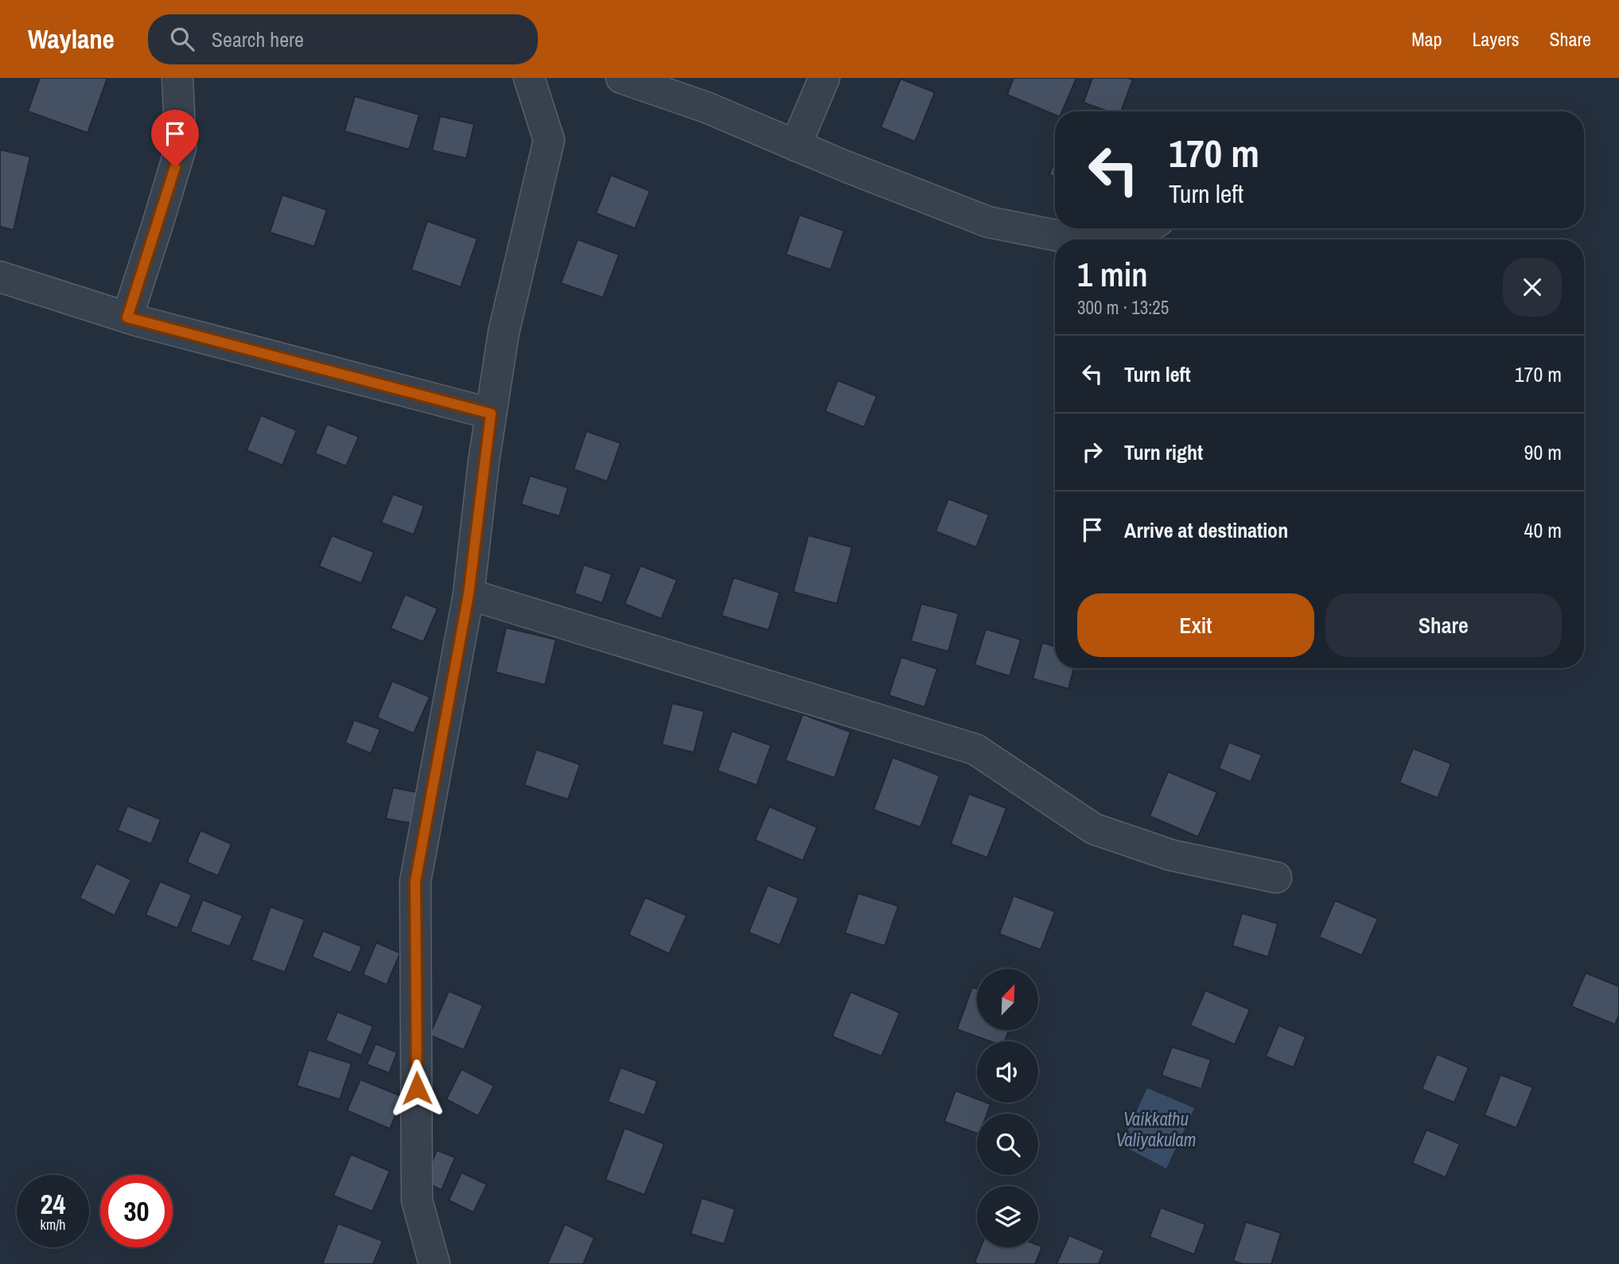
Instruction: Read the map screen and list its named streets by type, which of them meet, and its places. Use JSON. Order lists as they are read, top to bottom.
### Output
{
  "water": ["Vaikkathu Valiyakulam"],
  "north": "top right",
  "page": {
    "header": "Waylane",
    "search": "Search here",
    "nav": ["Map", "Layers", "Share"],
    "turn": ["170 m", "Turn left"],
    "heading": ["1 min", "300 m · 13:25"],
    "list": [
      {
        "name": "Turn left",
        "value": "170 m"
      },
      {
        "name": "Turn right",
        "value": "90 m"
      },
      {
        "name": "Arrive at destination",
        "value": "40 m"
      }
    ],
    "buttons": ["Exit", "Share"],
    "speed": "24 km/h",
    "limit": "30"
  }
}
